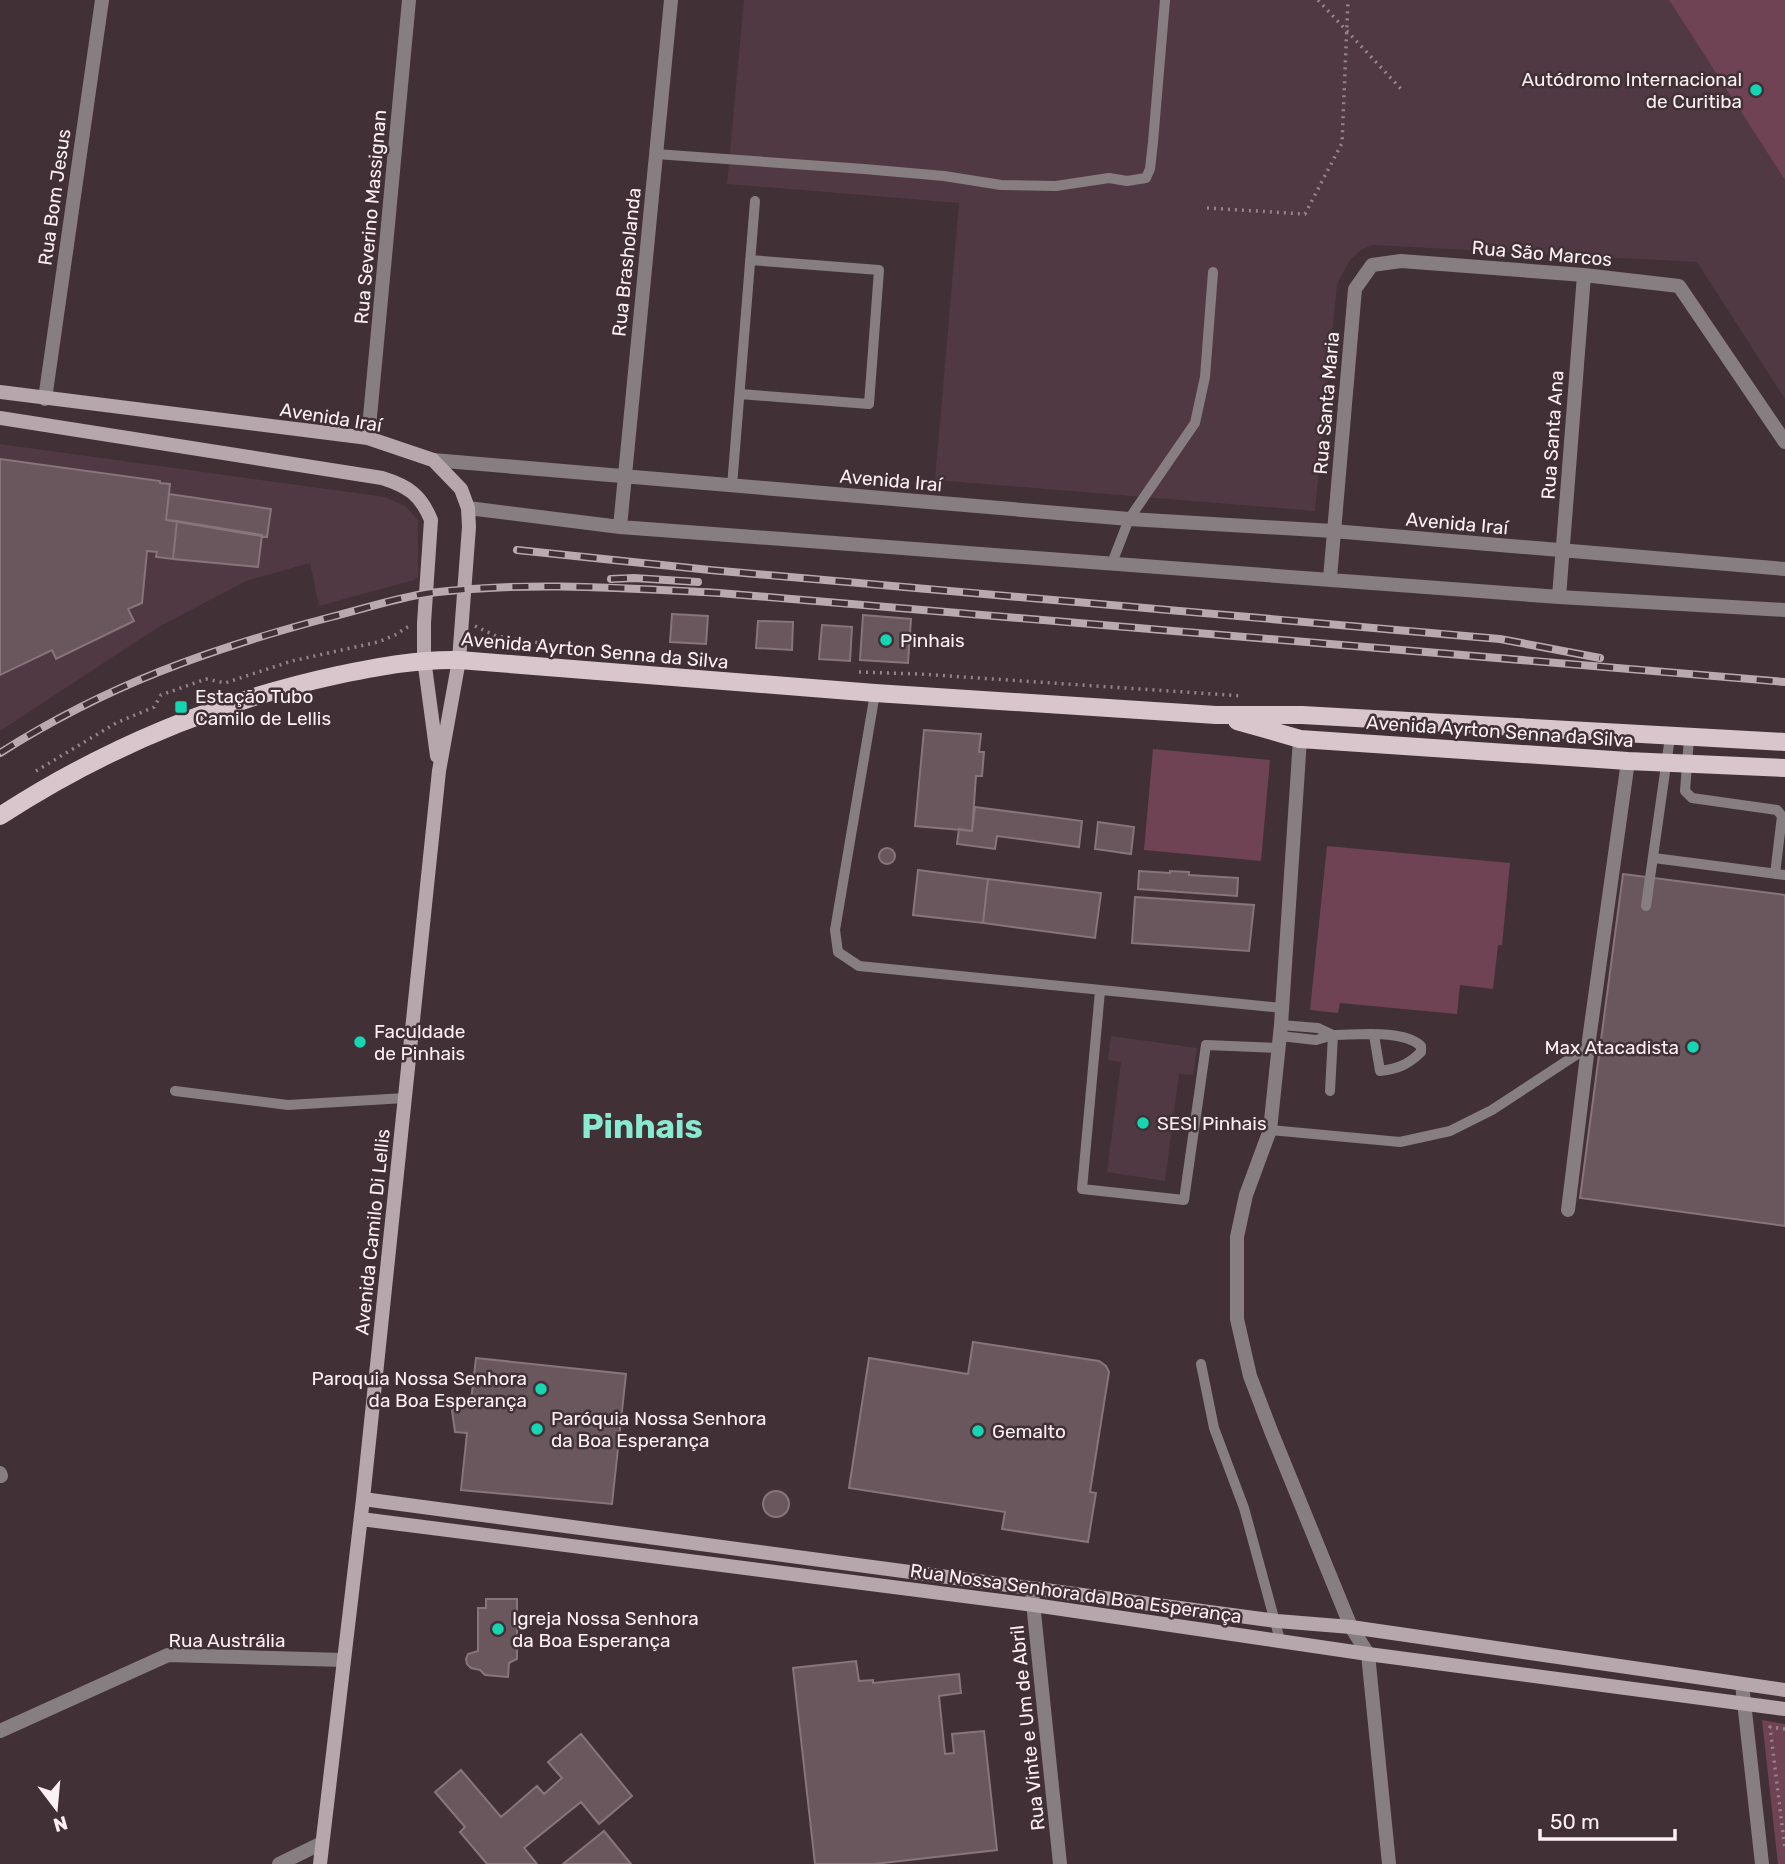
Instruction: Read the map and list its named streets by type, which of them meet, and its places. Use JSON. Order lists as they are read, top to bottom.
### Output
{
  "streets": {
    "main road": ["Avenida Ayrton Senna da Silva"],
    "street": [
      "Rua Bom Jesus",
      "Rua Severino Massignan",
      "Rua São Marcos",
      "Rua Brasholanda",
      "Rua Santa Maria",
      "Avenida Iraí",
      "Rua Santa Ana",
      "Avenida Camilo Di Lellis",
      "Rua Nossa Senhora da Boa Esperança",
      "Rua Austrália",
      "Rua Vinte e Um de Abril"
    ]
  },
  "crossings": [
    ["Rua Bom Jesus", "Avenida Iraí"],
    ["Rua Severino Massignan", "Avenida Iraí"],
    ["Rua São Marcos", "Rua Santa Maria"],
    ["Rua São Marcos", "Rua Santa Ana"],
    ["Rua Brasholanda", "Avenida Iraí"],
    ["Rua Santa Maria", "Avenida Iraí"],
    ["Avenida Iraí", "Rua Santa Ana"],
    ["Avenida Ayrton Senna da Silva", "Avenida Camilo Di Lellis"],
    ["Avenida Camilo Di Lellis", "Rua Nossa Senhora da Boa Esperança"],
    ["Avenida Camilo Di Lellis", "Rua Austrália"],
    ["Rua Nossa Senhora da Boa Esperança", "Rua Vinte e Um de Abril"]
  ],
  "districts": ["Pinhais"],
  "places": {
    "other": [
      "Autódromo Internacional de Curitiba",
      "Pinhais",
      "Faculdade de Pinhais",
      "Max Atacadista",
      "SESI Pinhais",
      "Paroquia Nossa Senhora da Boa Esperança",
      "Paróquia Nossa Senhora da Boa Esperança",
      "Gemalto",
      "Igreja Nossa Senhora da Boa Esperança"
    ],
    "transit": ["Estação Tubo Camilo de Lellis"]
  },
  "scale_bar": "50 m",
  "north": "bottom"
}
